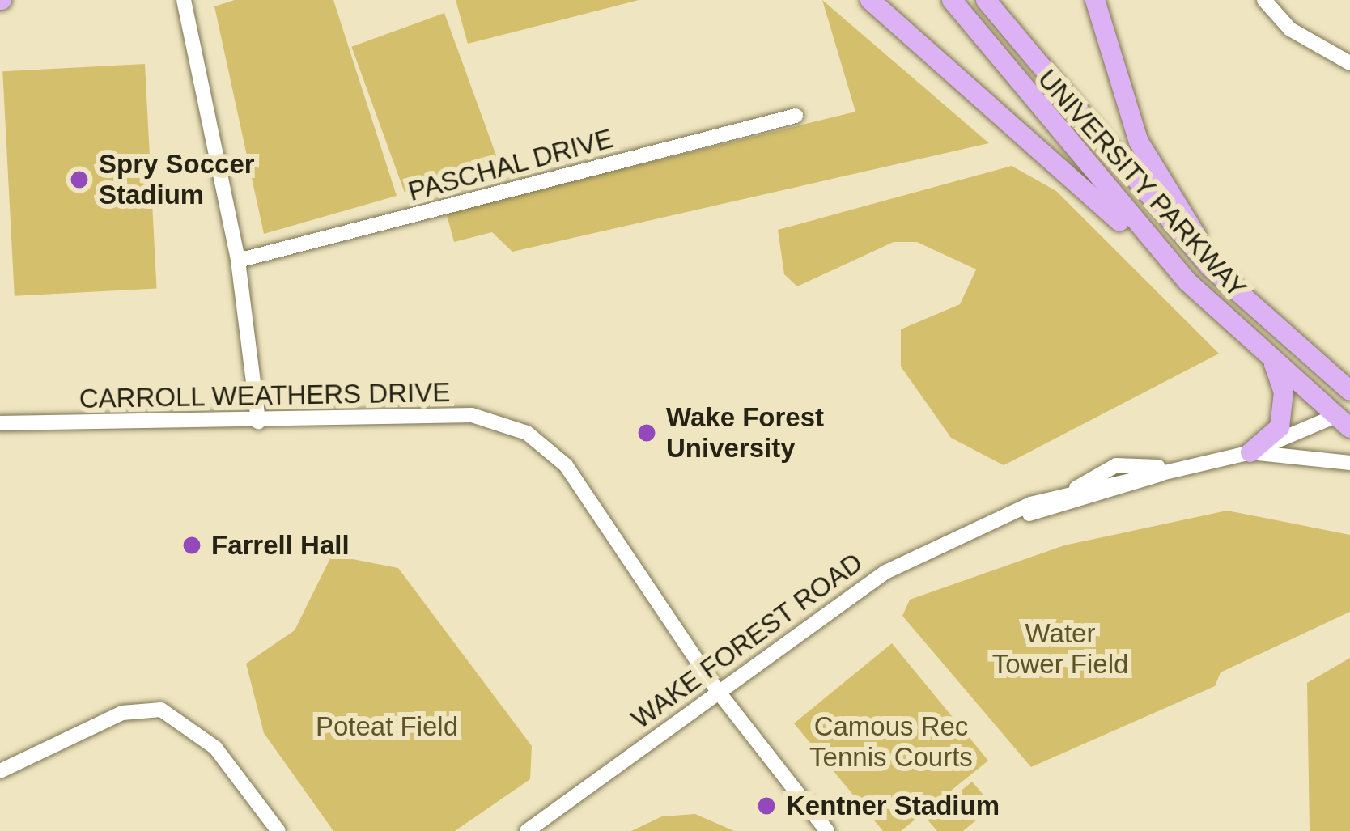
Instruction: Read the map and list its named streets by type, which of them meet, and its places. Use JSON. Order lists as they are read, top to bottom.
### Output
{
  "streets": {
    "main road": ["UNIVERSITY PARKWAY"],
    "street": ["PASCHAL DRIVE", "CARROLL WEATHERS DRIVE", "WAKE FOREST ROAD"]
  },
  "crossings": [
    ["UNIVERSITY PARKWAY", "WAKE FOREST ROAD"],
    ["CARROLL WEATHERS DRIVE", "WAKE FOREST ROAD"]
  ],
  "parks": ["Water Tower Field", "Poteat Field", "Camous Rec Tennis Courts"],
  "places": [
    "Spry Soccer Stadium",
    "Wake Forest University",
    "Farrell Hall",
    "Kentner Stadium"
  ]
}
